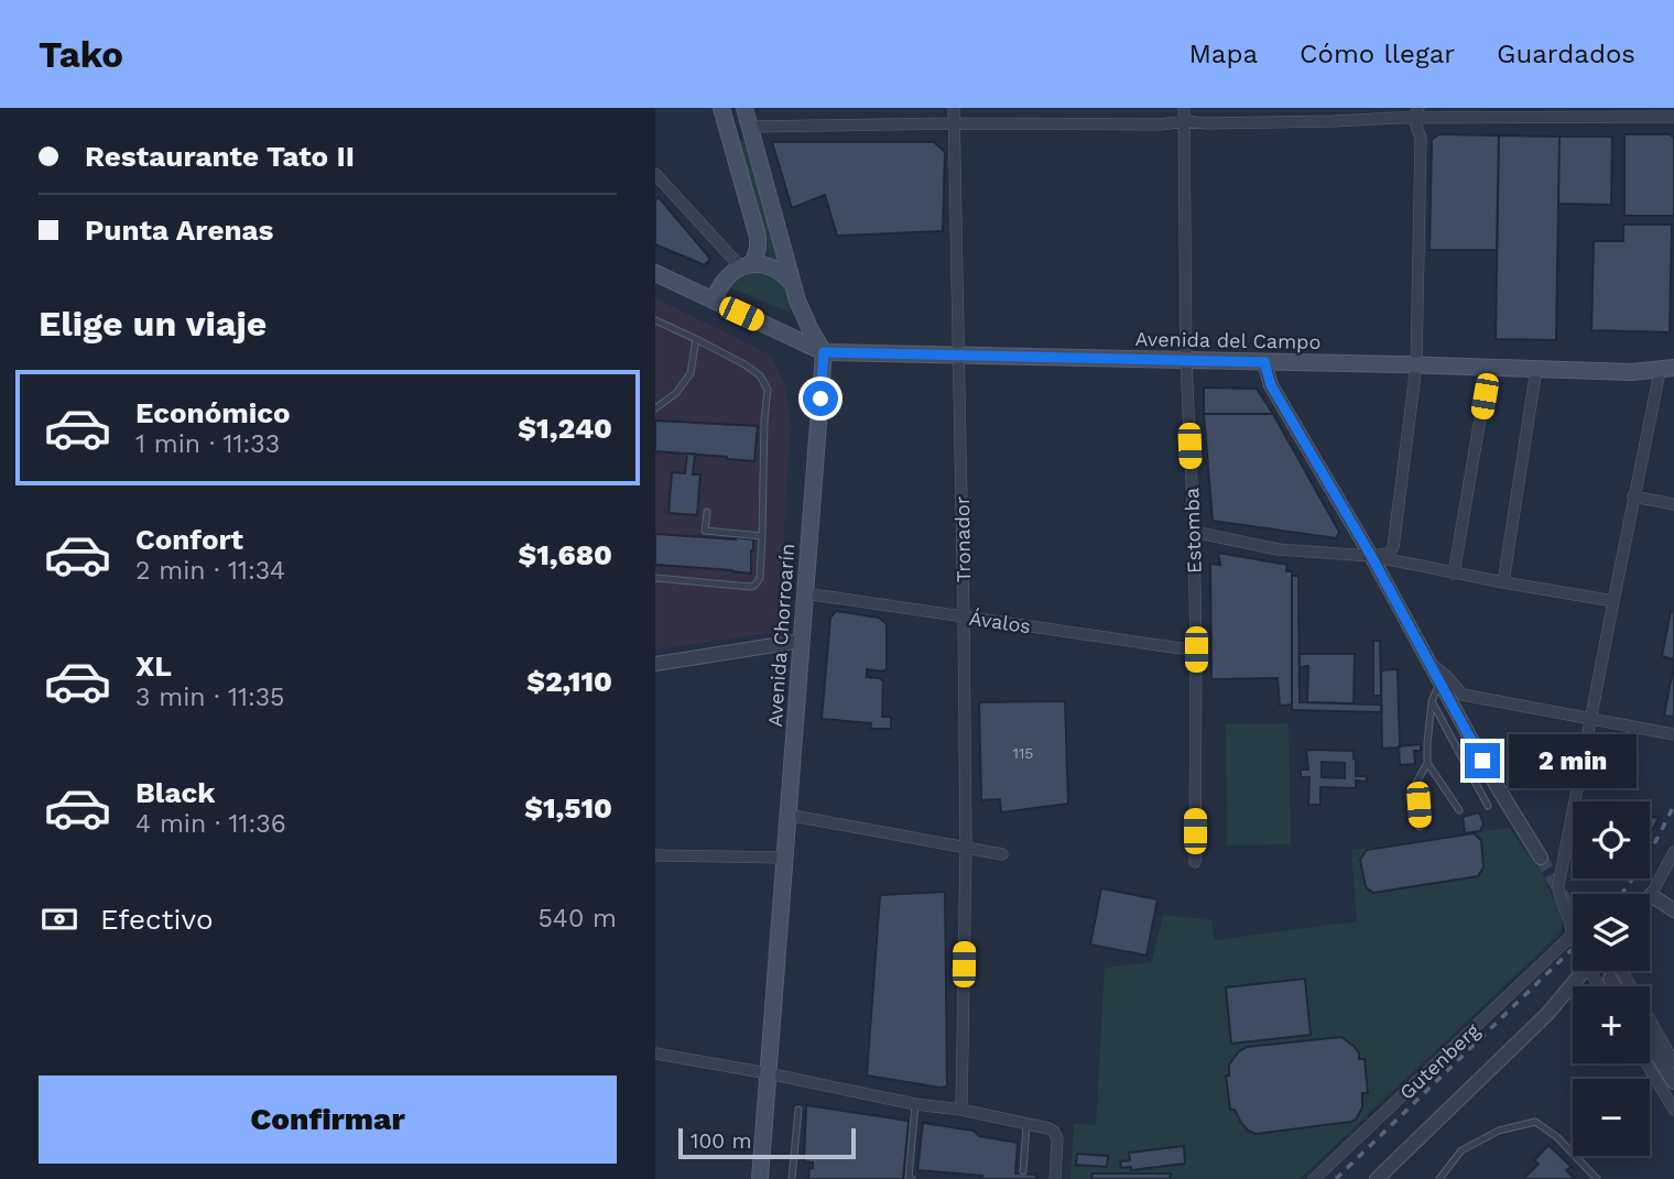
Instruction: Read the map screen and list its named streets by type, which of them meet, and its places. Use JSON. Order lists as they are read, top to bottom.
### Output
{
  "streets": {
    "main road": ["Avenida del Campo", "Avenida Chorroarín"],
    "street": [
      "Estomba",
      "Tronador",
      "Ávalos",
      "Gutenberg"
    ]
  },
  "crossings": [
    ["Avenida del Campo", "Estomba"],
    ["Avenida del Campo", "Tronador"],
    ["Avenida del Campo", "Avenida Chorroarín"],
    ["Estomba", "Ávalos"],
    ["Tronador", "Ávalos"],
    ["Ávalos", "Avenida Chorroarín"]
  ],
  "house_numbers": ["115"],
  "scale_bar": "100 m",
  "page": {
    "header": "Tako",
    "nav": ["Mapa", "Cómo llegar", "Guardados"],
    "banner": ["Restaurante Tato II", "Punta Arenas"],
    "heading": "Elige un viaje",
    "list": [
      {
        "name": "Económico",
        "note": "1 min · 11:33",
        "value": "$1,240"
      },
      {
        "name": "Confort",
        "note": "2 min · 11:34",
        "value": "$1,680"
      },
      {
        "name": "XL",
        "note": "3 min · 11:35",
        "value": "$2,110"
      },
      {
        "name": "Black",
        "note": "4 min · 11:36",
        "value": "$1,510"
      }
    ],
    "bubble": "2 min",
    "map_buttons": ["+", "−"],
    "pay": ["Efectivo", "540 m"],
    "buttons": "Confirmar",
    "scale": "100 m"
  }
}
